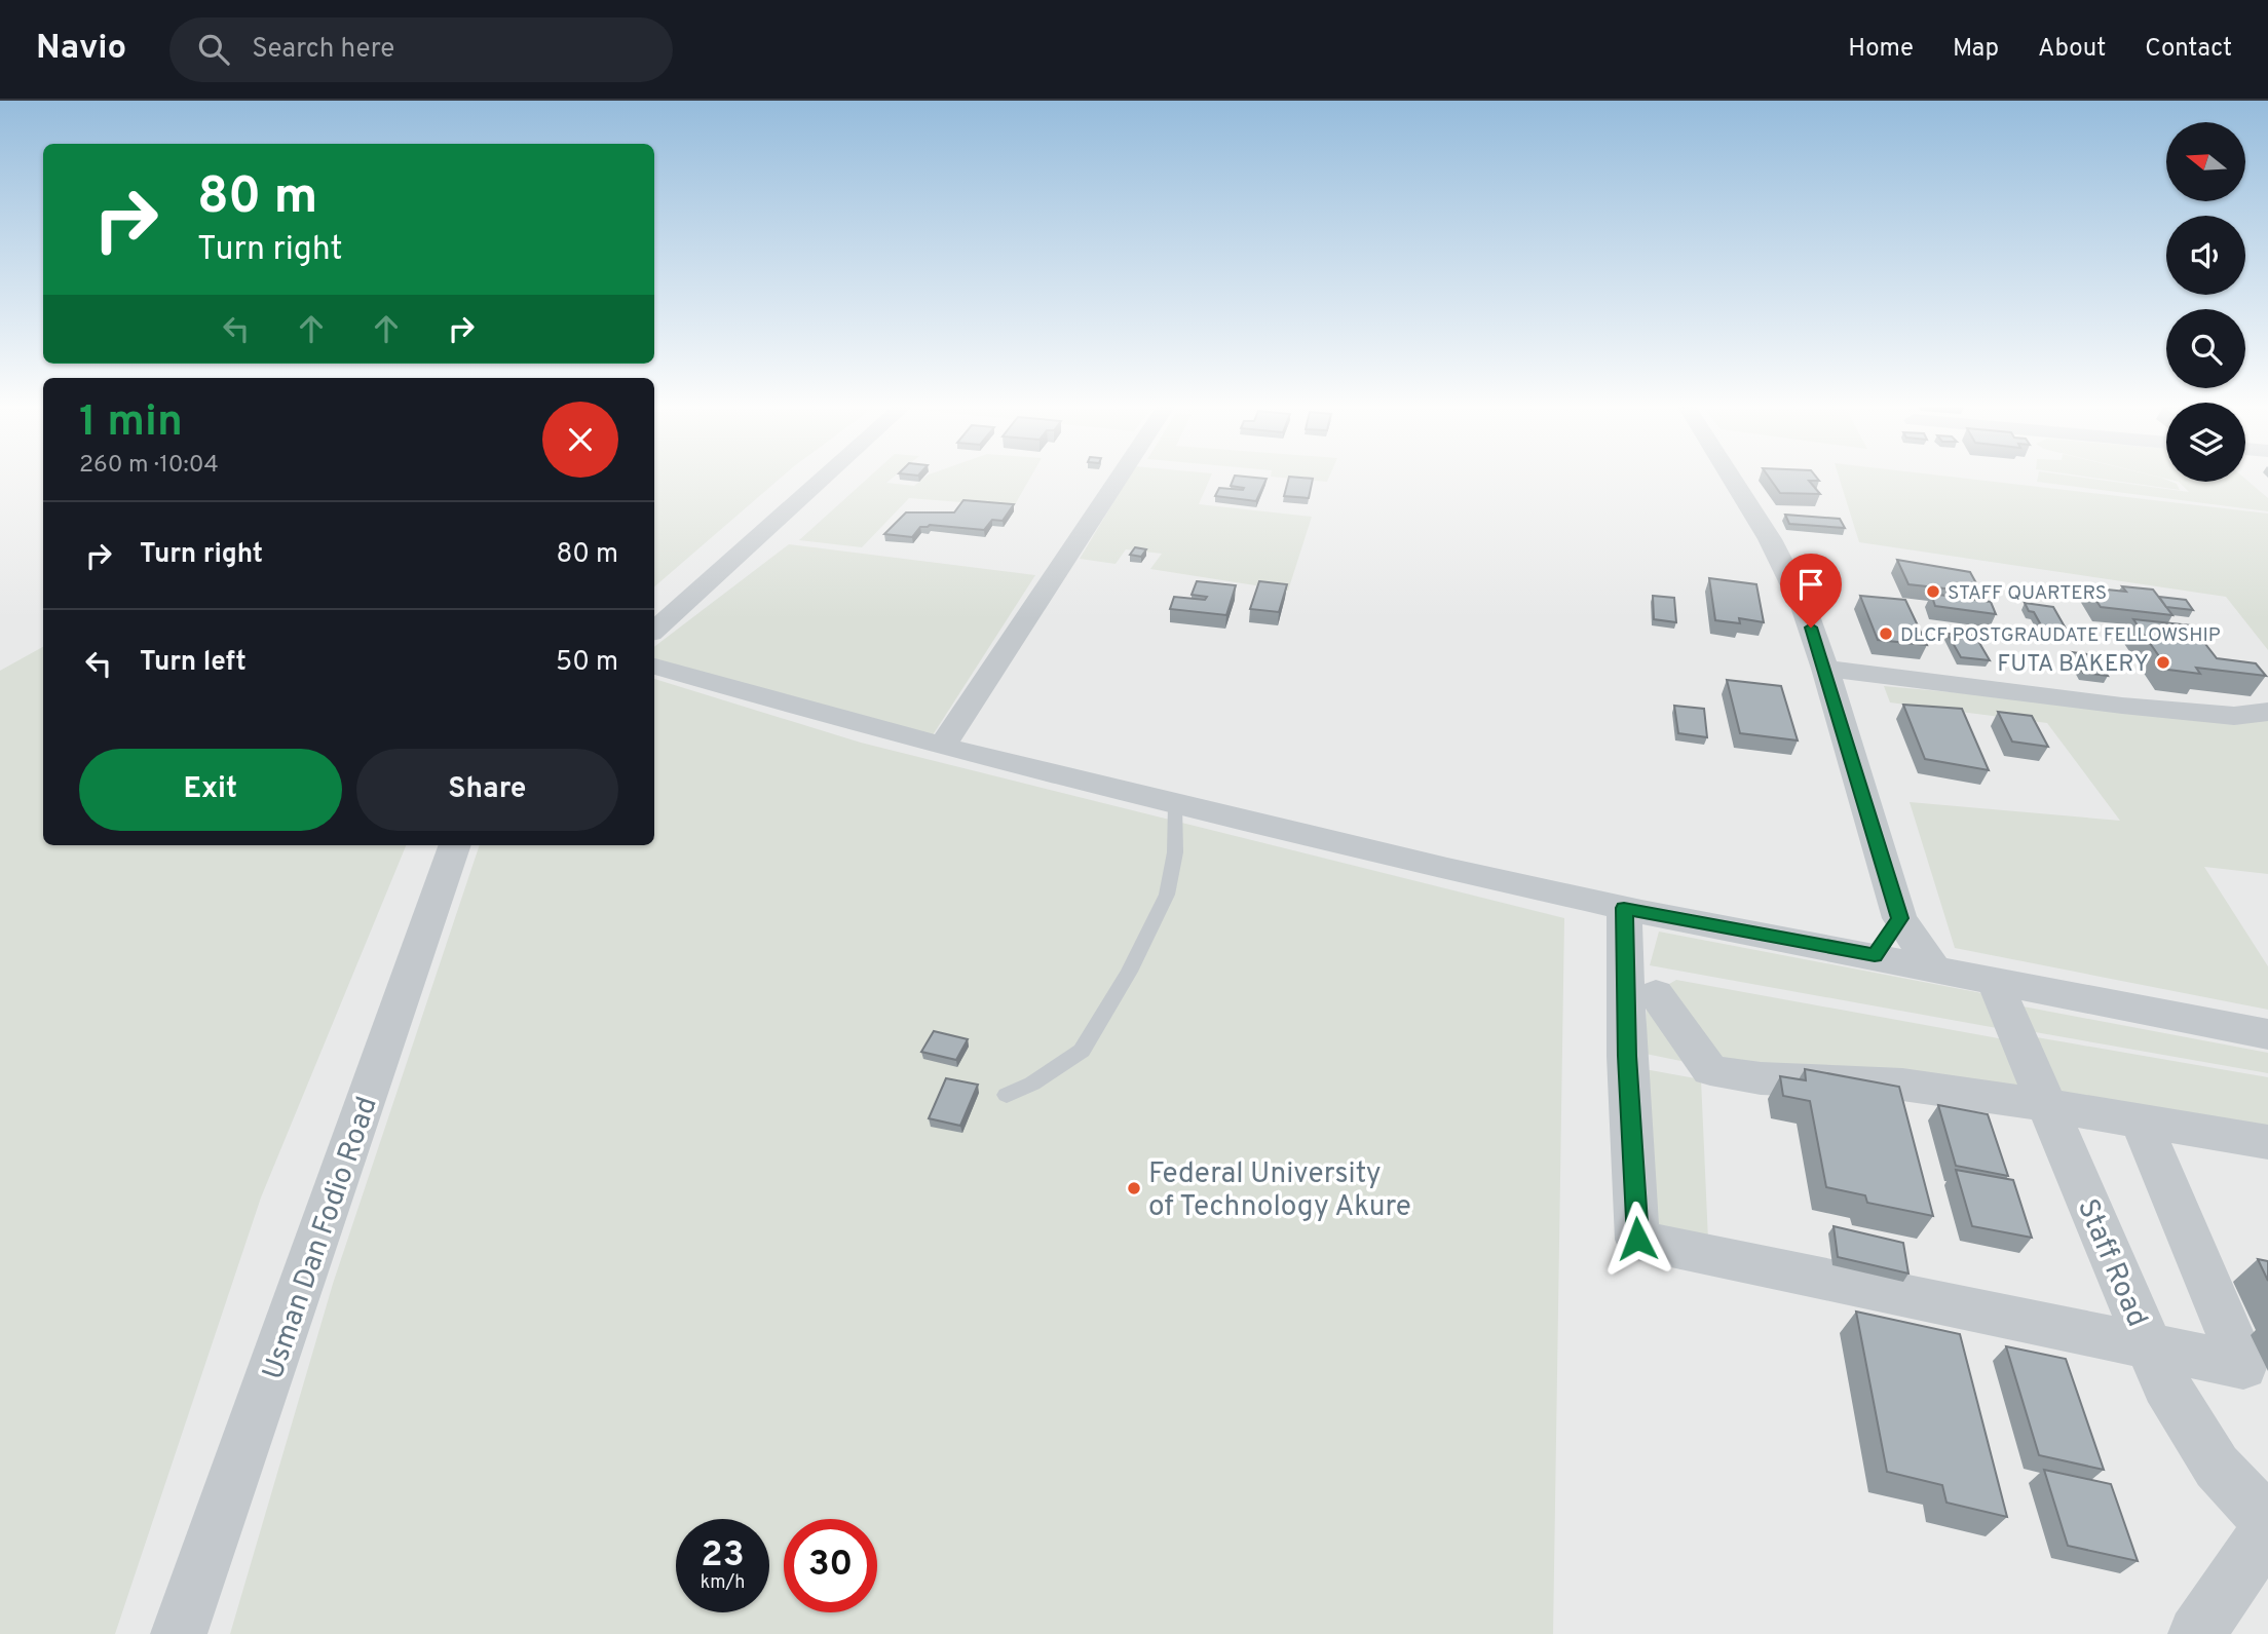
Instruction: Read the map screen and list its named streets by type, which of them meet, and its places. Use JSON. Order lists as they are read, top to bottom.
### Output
{
  "streets": {
    "street": ["Usman Dan Fodio Road", "Staff Road"]
  },
  "places": [
    "STAFF QUARTERS",
    "DLCF POSTGRAUDATE FELLOWSHIP",
    "FUTA BAKERY",
    "Federal University of Technology Akure"
  ],
  "north": "left",
  "page": {
    "header": "Navio",
    "search": "Search here",
    "nav": [
      "Home",
      "Map",
      "About",
      "Contact"
    ],
    "turn": ["80 m", "Turn right"],
    "heading": ["1 min", "260 m · 10:04"],
    "list": [
      {
        "name": "Turn right",
        "value": "80 m"
      },
      {
        "name": "Turn left",
        "value": "50 m"
      }
    ],
    "buttons": ["Exit", "Share"],
    "speed": "23 km/h",
    "limit": "30"
  }
}
